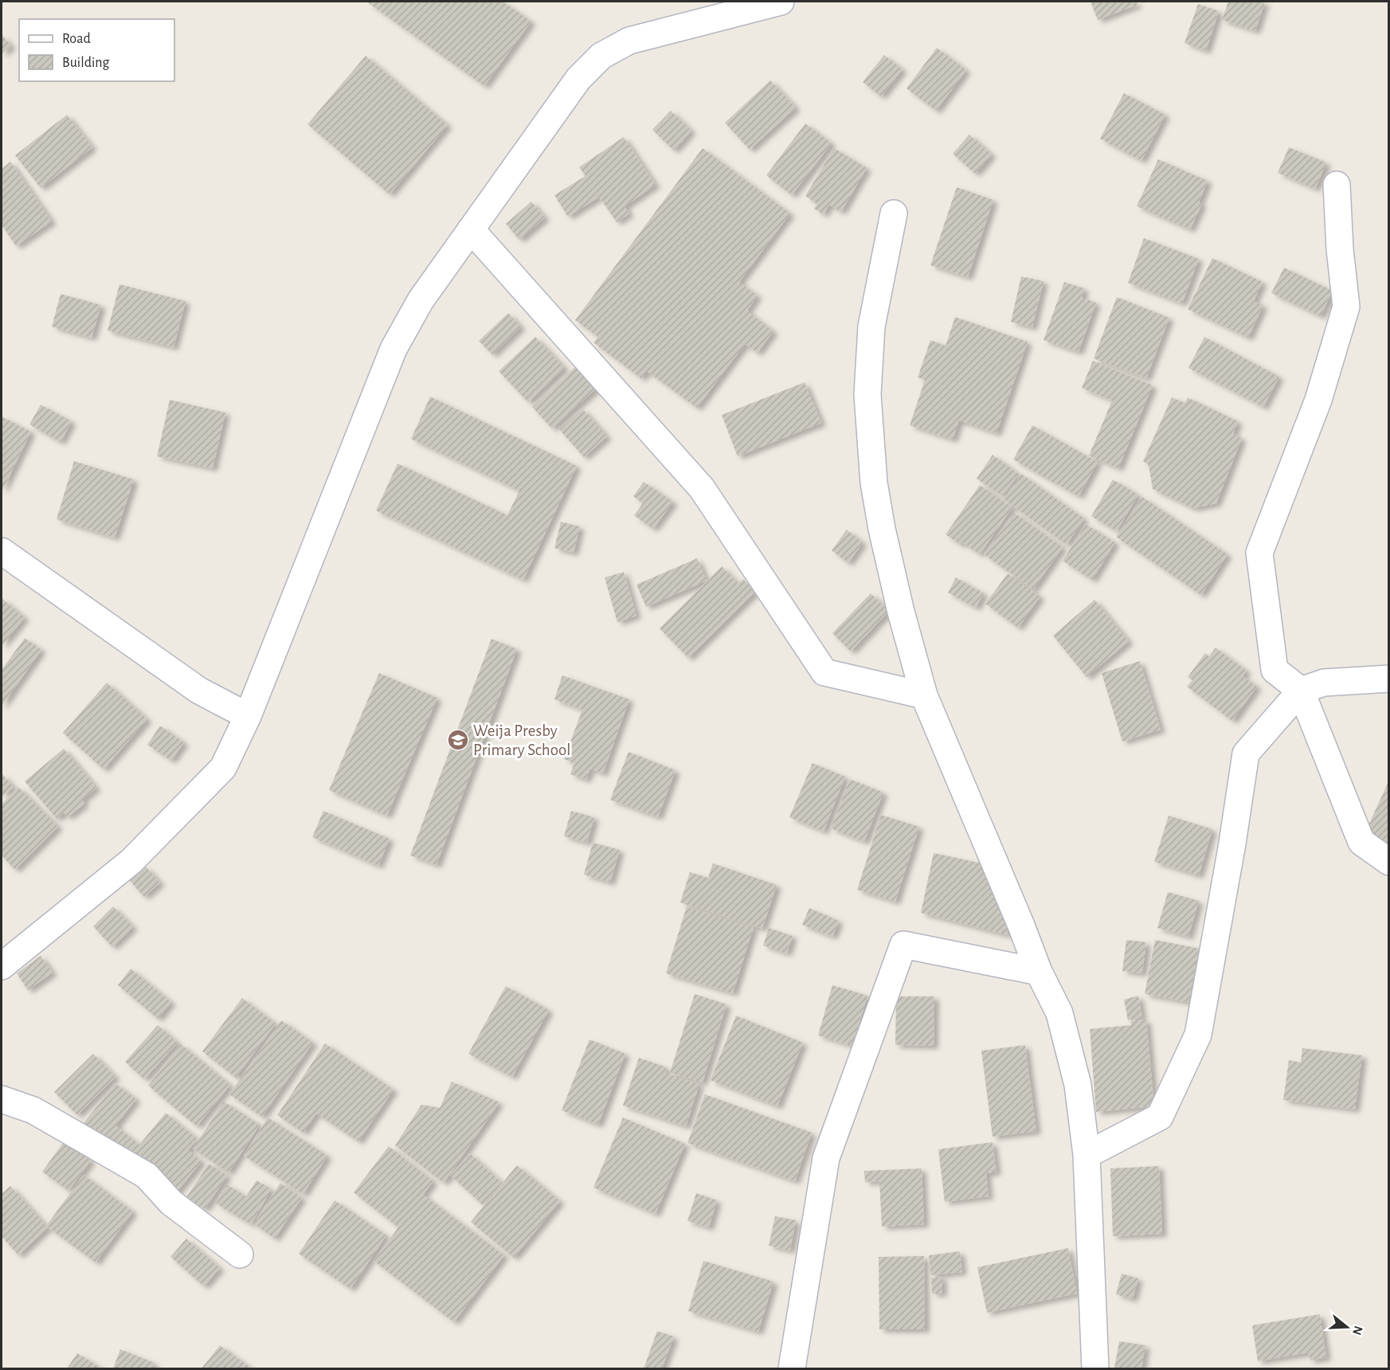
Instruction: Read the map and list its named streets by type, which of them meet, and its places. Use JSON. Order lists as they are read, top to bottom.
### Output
{
  "places": {
    "school or university": ["Weija Presby Primary School"]
  },
  "legend": ["Road", "Building"],
  "north": "right"
}
